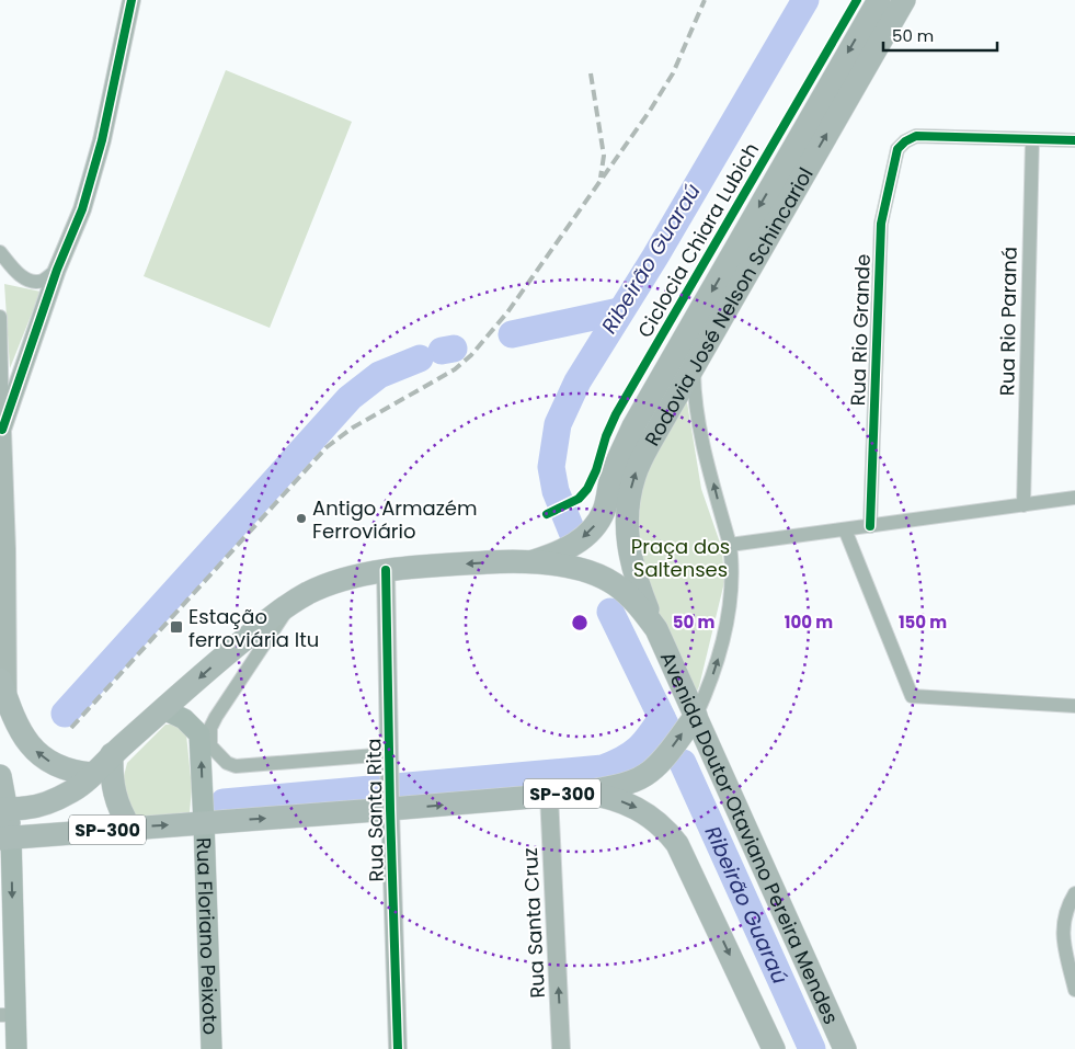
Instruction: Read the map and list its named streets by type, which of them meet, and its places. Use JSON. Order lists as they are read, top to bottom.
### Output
{
  "streets": {
    "main road": [
      "Rodovia José Nelson Schincariol",
      "SP-300",
      "Avenida Doutor Otaviano Pereira Mendes",
      "Rua Floriano Peixoto"
    ],
    "street": [
      "Rua Rio Paraná",
      "Rua Rio Grande",
      "Rua Santa Rita",
      "Rua Santa Cruz"
    ],
    "cycle path": ["Ciclocia Chiara Lubich"]
  },
  "crossings": [
    ["Rodovia José Nelson Schincariol", "Avenida Doutor Otaviano Pereira Mendes"],
    ["Rua Rio Paraná", "Rua Rio Grande"],
    ["SP-300", "Rua Santa Rita"],
    ["SP-300", "Avenida Doutor Otaviano Pereira Mendes"],
    ["SP-300", "Rua Santa Cruz"],
    ["SP-300", "Rua Floriano Peixoto"],
    ["Rua Santa Rita", "Avenida Doutor Otaviano Pereira Mendes"],
    ["Avenida Doutor Otaviano Pereira Mendes", "Rua Floriano Peixoto"]
  ],
  "one_way": ["Rua Santa Cruz"],
  "water": ["Ribeirão Guaraú"],
  "parks": ["Praça dos Saltenses"],
  "places": {
    "other": ["Antigo Armazém Ferroviário"],
    "transit": ["Estação ferroviária Itu"]
  },
  "scale_bar": "50 m",
  "rings": ["50 m", "100 m", "150 m"]
}
